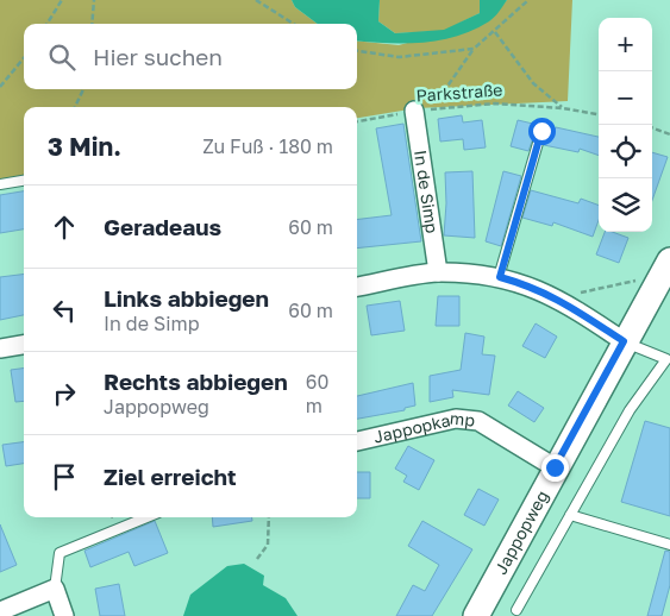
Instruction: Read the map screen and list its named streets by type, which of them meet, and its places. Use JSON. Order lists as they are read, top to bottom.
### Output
{
  "streets": {
    "street": ["In de Simp", "Jappopkamp", "Jappopweg"],
    "path": ["Parkstraße"]
  },
  "crossings": [
    ["Parkstraße", "In de Simp"],
    ["Jappopkamp", "Jappopweg"]
  ],
  "page": {
    "map_buttons": ["+", "−"],
    "search": "Hier suchen",
    "heading": ["3 Min.", "Zu Fuß · 180 m"],
    "list": [
      ["Geradeaus", "60 m"],
      ["Links abbiegen", "In de Simp", "60 m"],
      ["Rechts abbiegen", "Jappopweg", "60 m"],
      "Ziel erreicht"
    ]
  }
}
